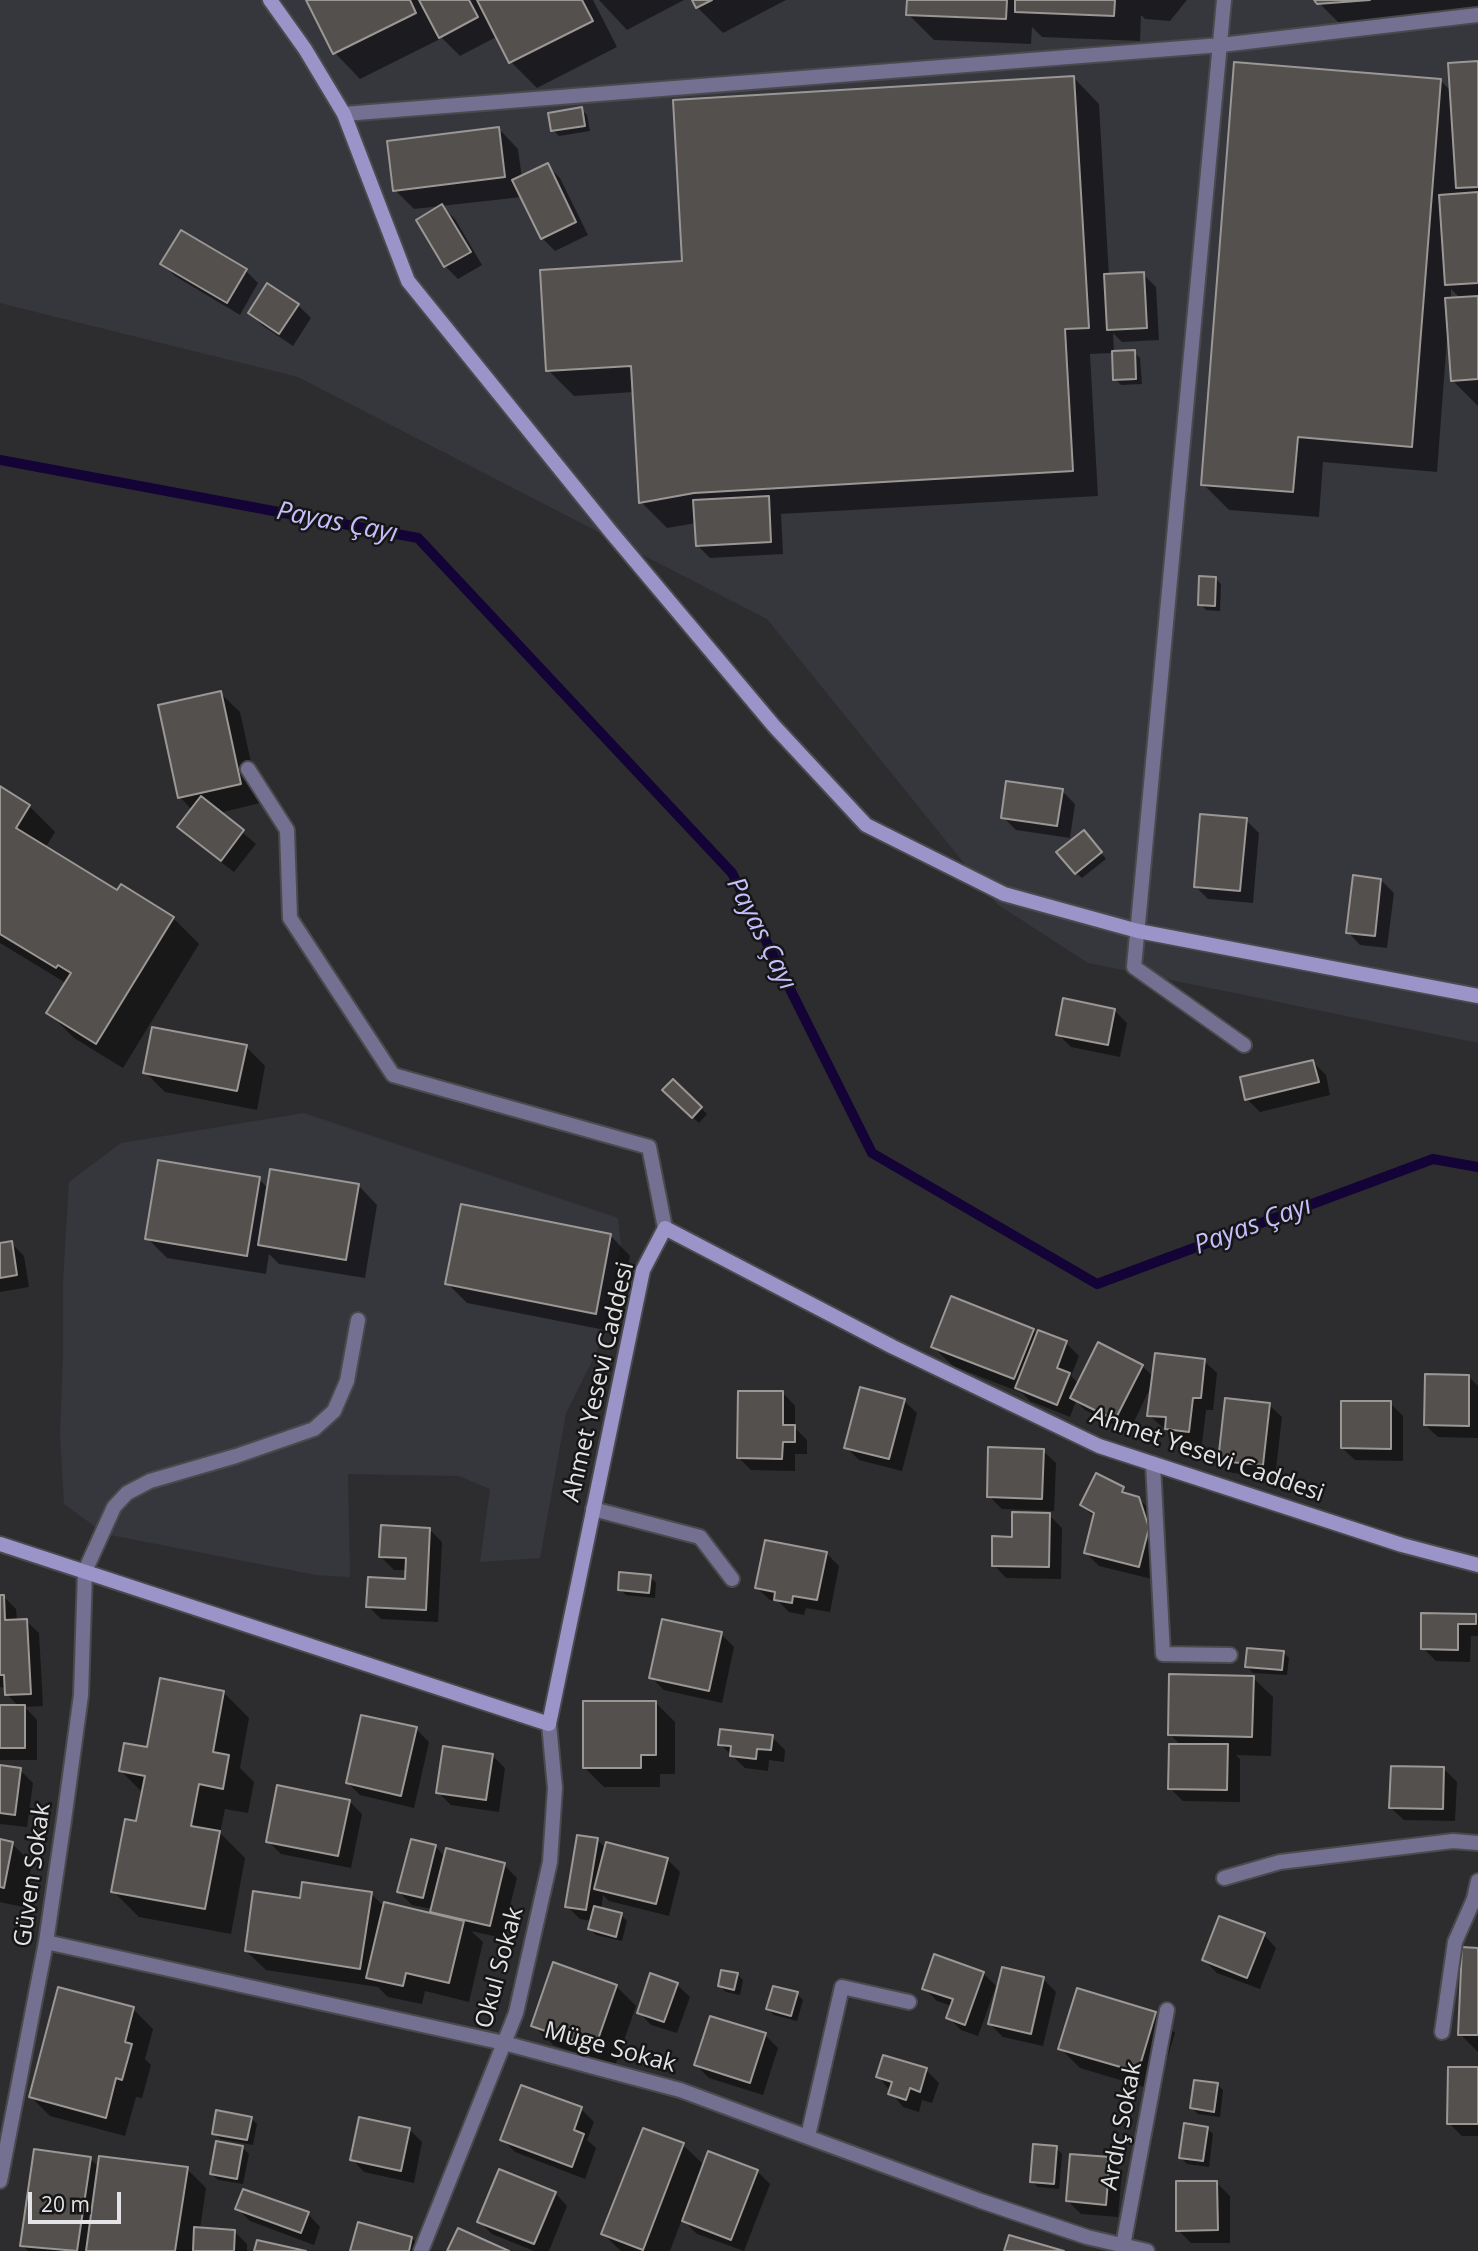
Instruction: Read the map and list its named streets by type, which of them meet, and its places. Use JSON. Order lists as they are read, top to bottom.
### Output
{
  "streets": {
    "street": [
      "Ahmet Yesevi Caddesi",
      "Güven Sokak",
      "Okul Sokak",
      "Müge Sokak",
      "Ardıç Sokak"
    ]
  },
  "crossings": [
    ["Ahmet Yesevi Caddesi", "Okul Sokak"],
    ["Güven Sokak", "Müge Sokak"],
    ["Okul Sokak", "Müge Sokak"],
    ["Müge Sokak", "Ardıç Sokak"]
  ],
  "water": ["Payas Çayı"],
  "scale_bar": "20 m"
}
